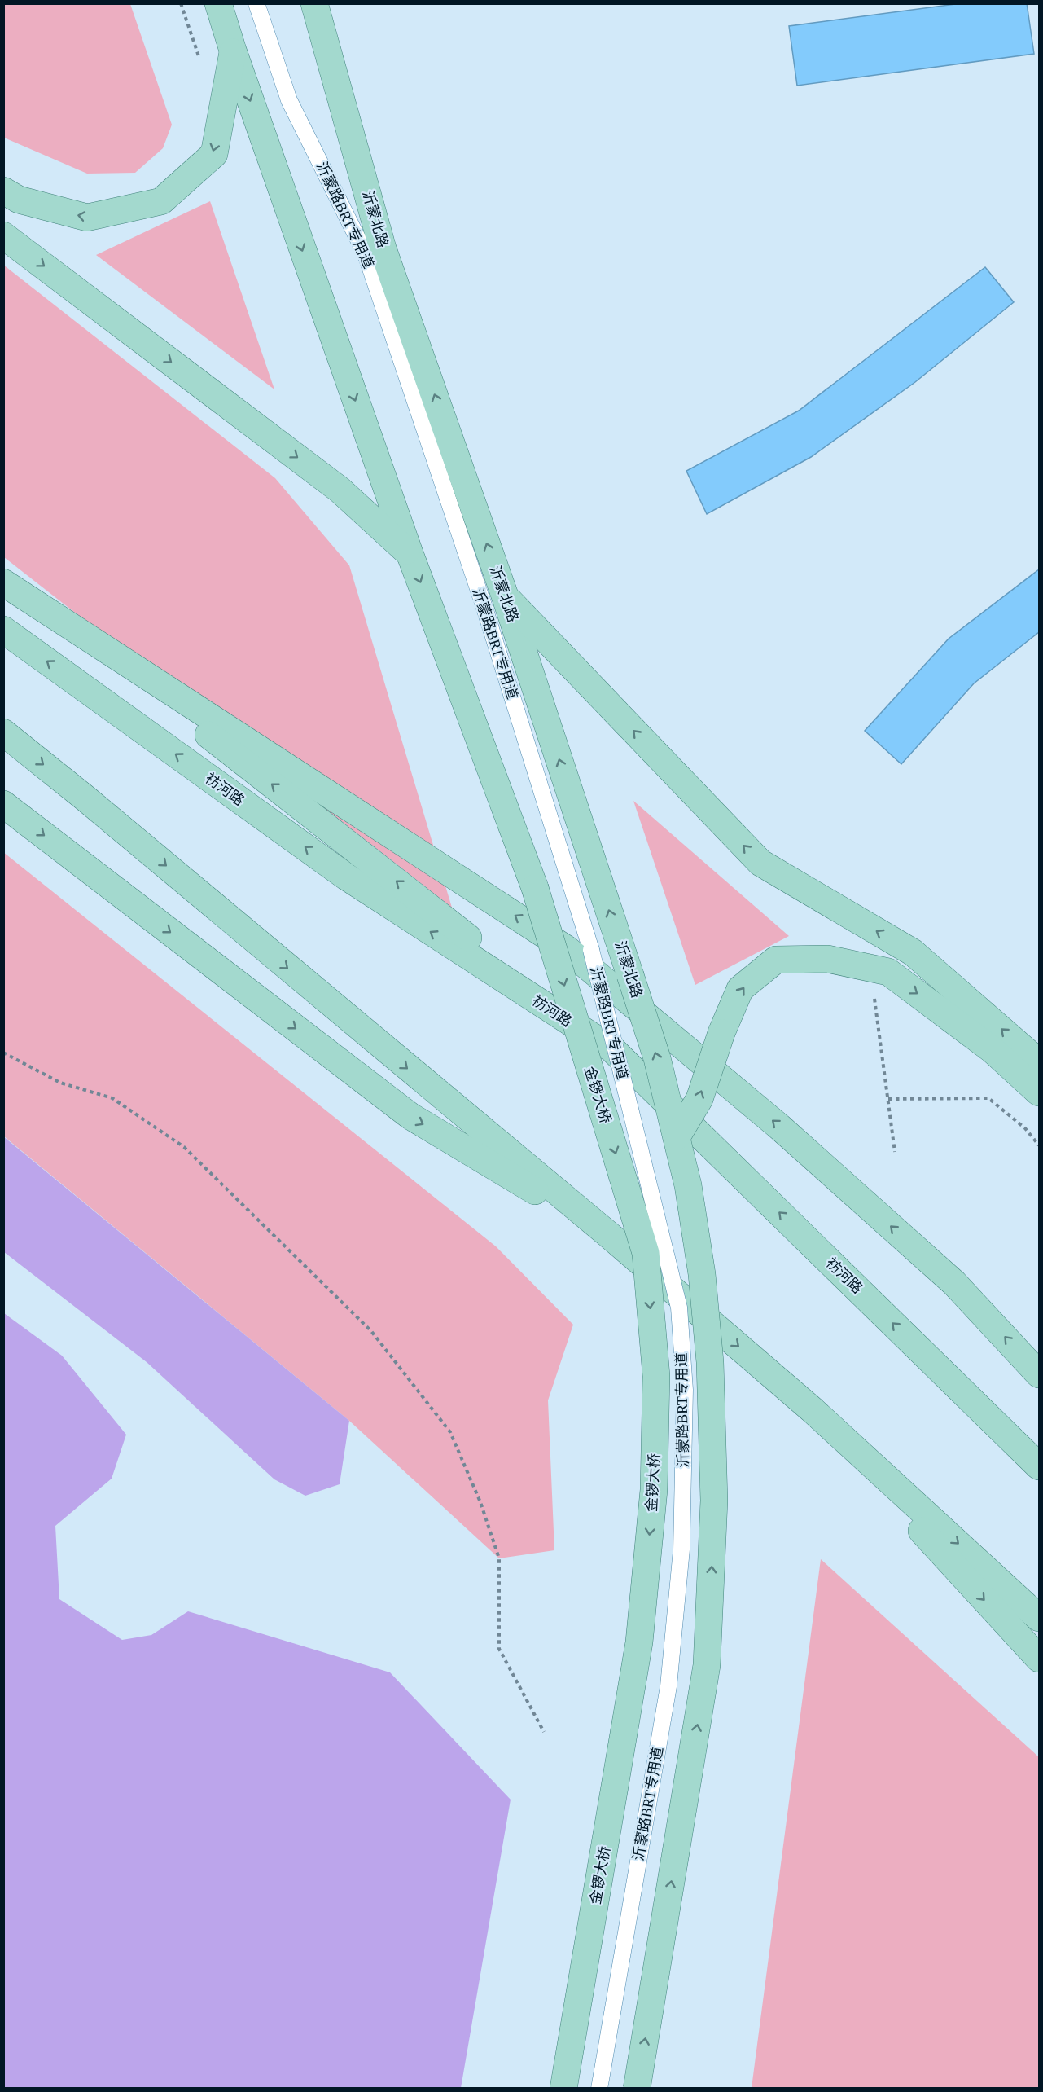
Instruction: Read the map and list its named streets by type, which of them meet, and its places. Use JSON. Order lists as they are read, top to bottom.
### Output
{
  "streets": {
    "main road": ["沂蒙北路", "祊河路", "金锣大桥"],
    "lane": ["沂蒙路BRT专用道"]
  },
  "one_way": ["沂蒙北路", "金锣大桥"]
}
